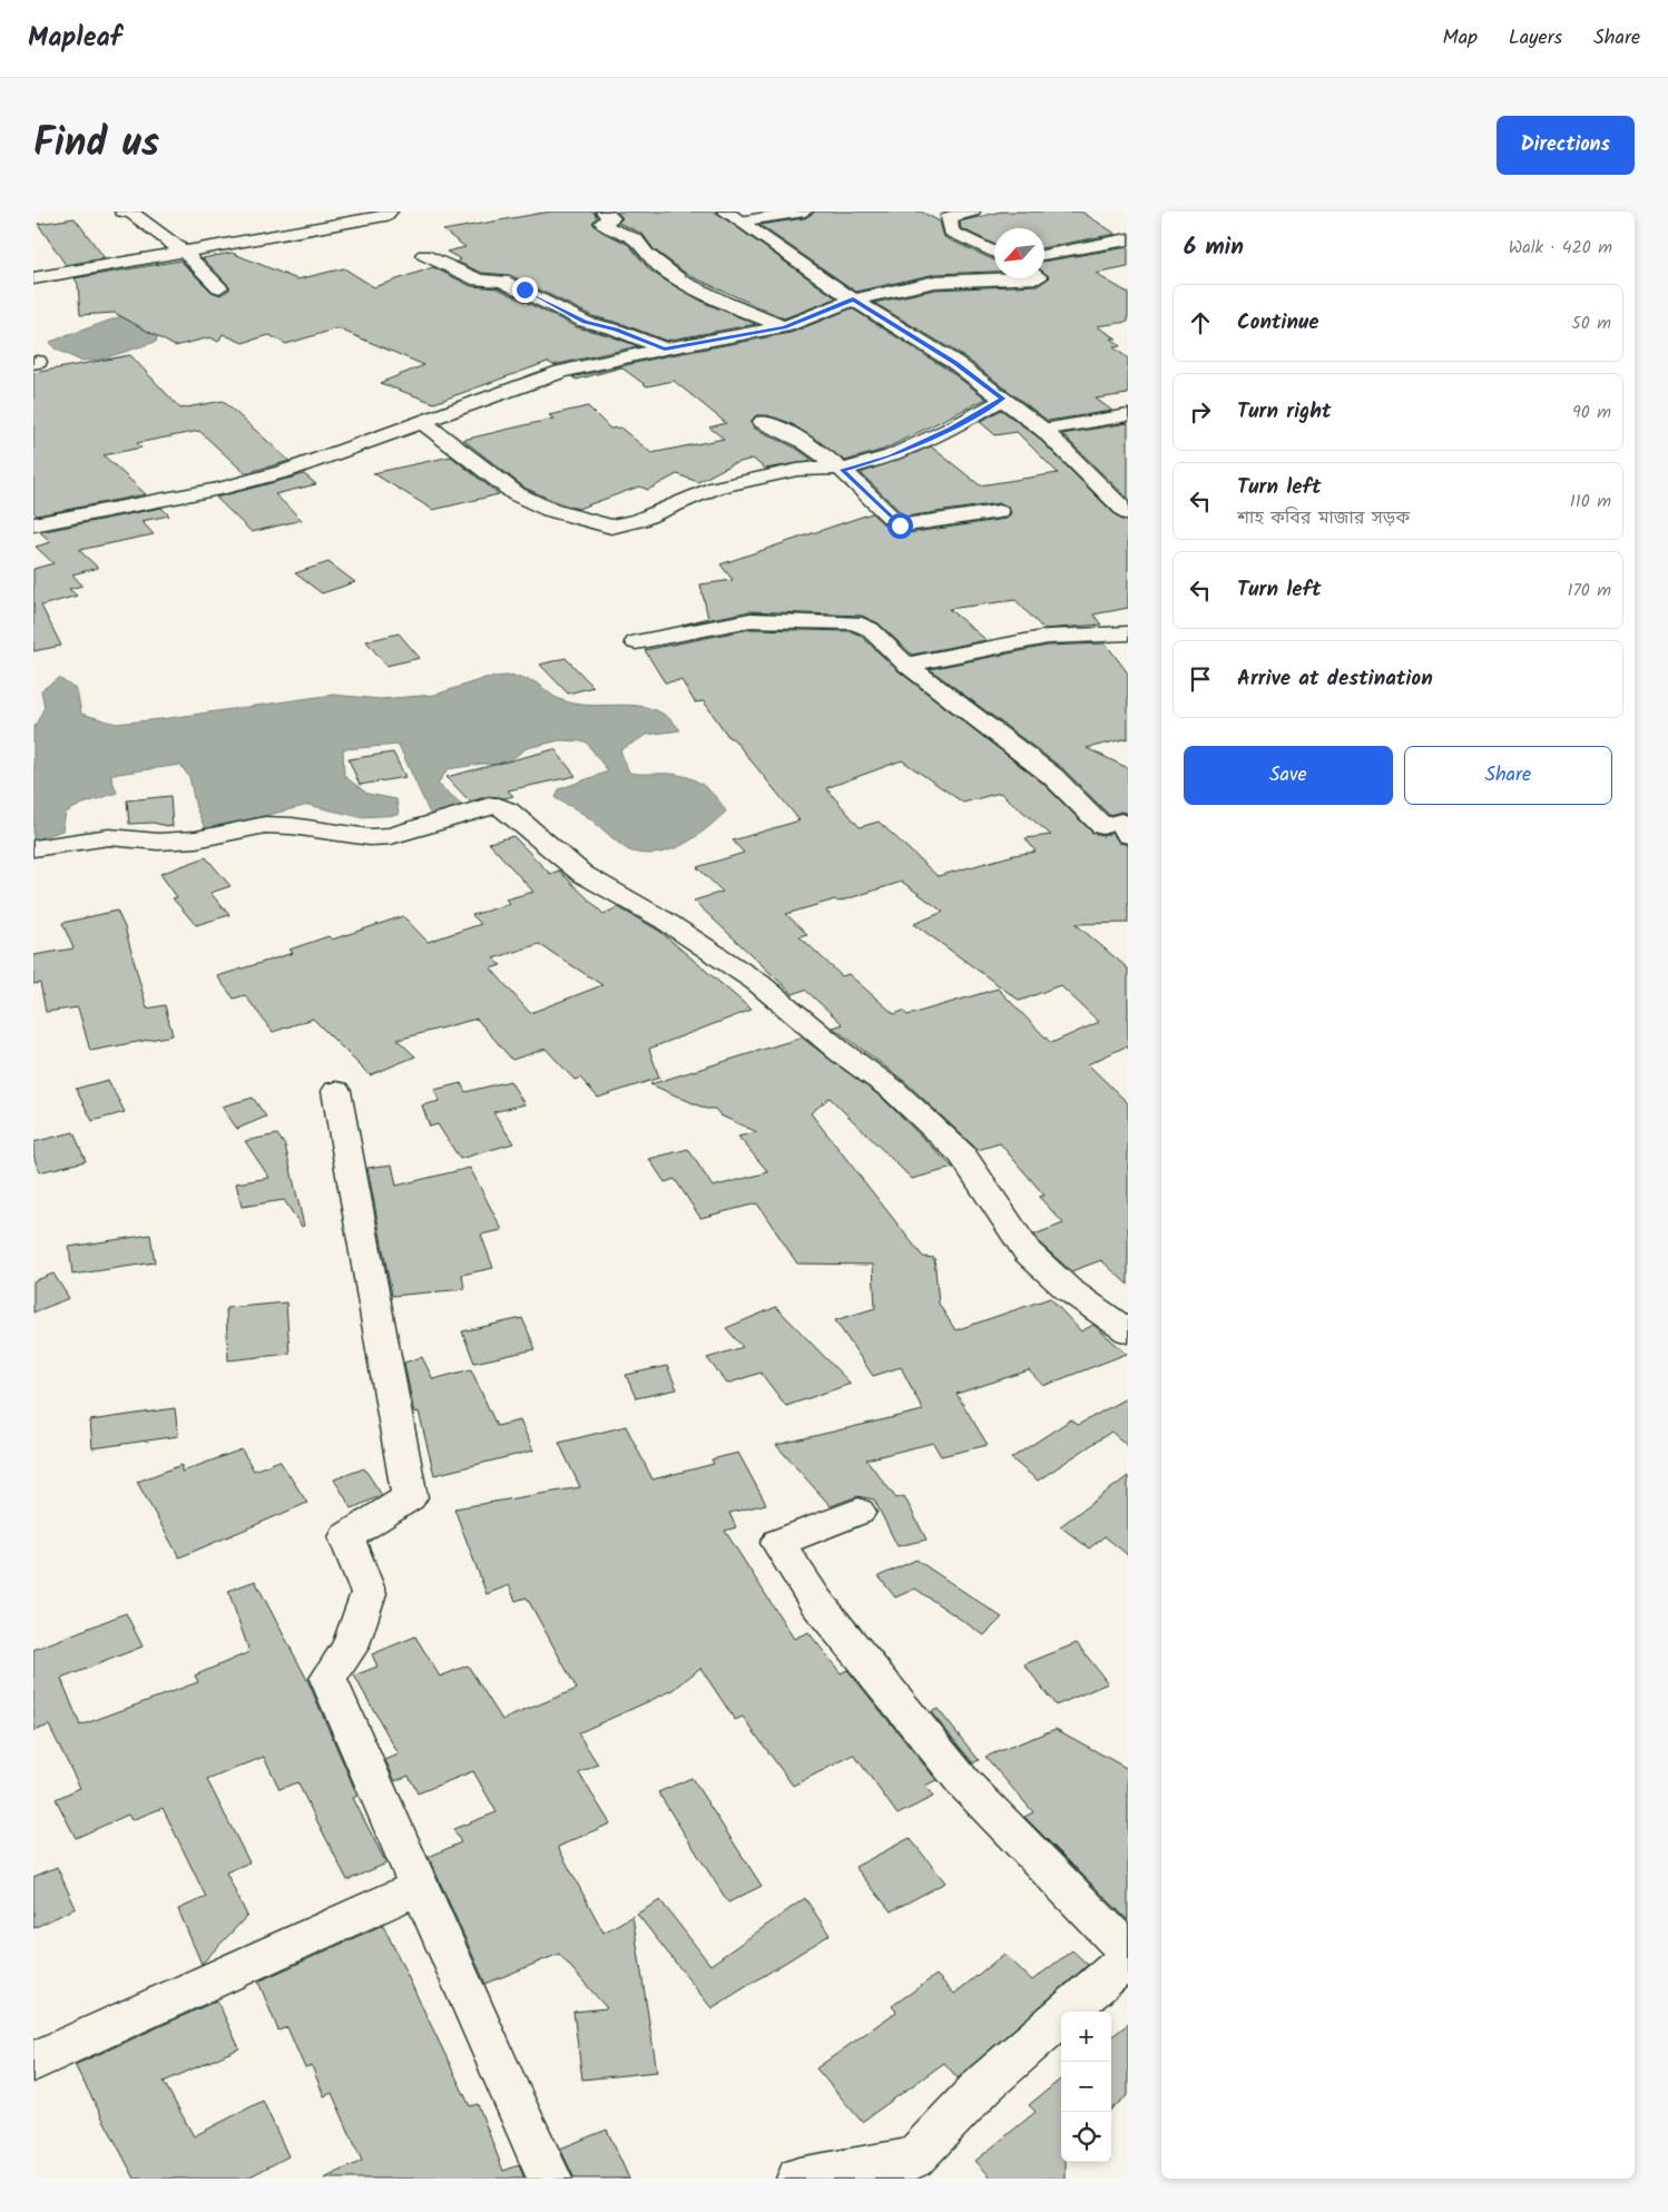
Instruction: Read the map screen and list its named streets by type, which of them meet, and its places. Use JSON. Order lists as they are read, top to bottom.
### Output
{
  "north": "bottom left",
  "page": {
    "header": "Mapleaf",
    "nav": ["Map", "Layers", "Share"],
    "title": "Find us",
    "buttons": [
      "Directions",
      ["Save", "Share"]
    ],
    "heading": ["6 min", "Walk · 420 m"],
    "list": [
      ["Continue", "50 m"],
      ["Turn right", "90 m"],
      ["Turn left", "শাহ কবির মাজার সড়ক", "110 m"],
      ["Turn left", "170 m"],
      "Arrive at destination"
    ],
    "map_buttons": ["+", "−"]
  }
}
